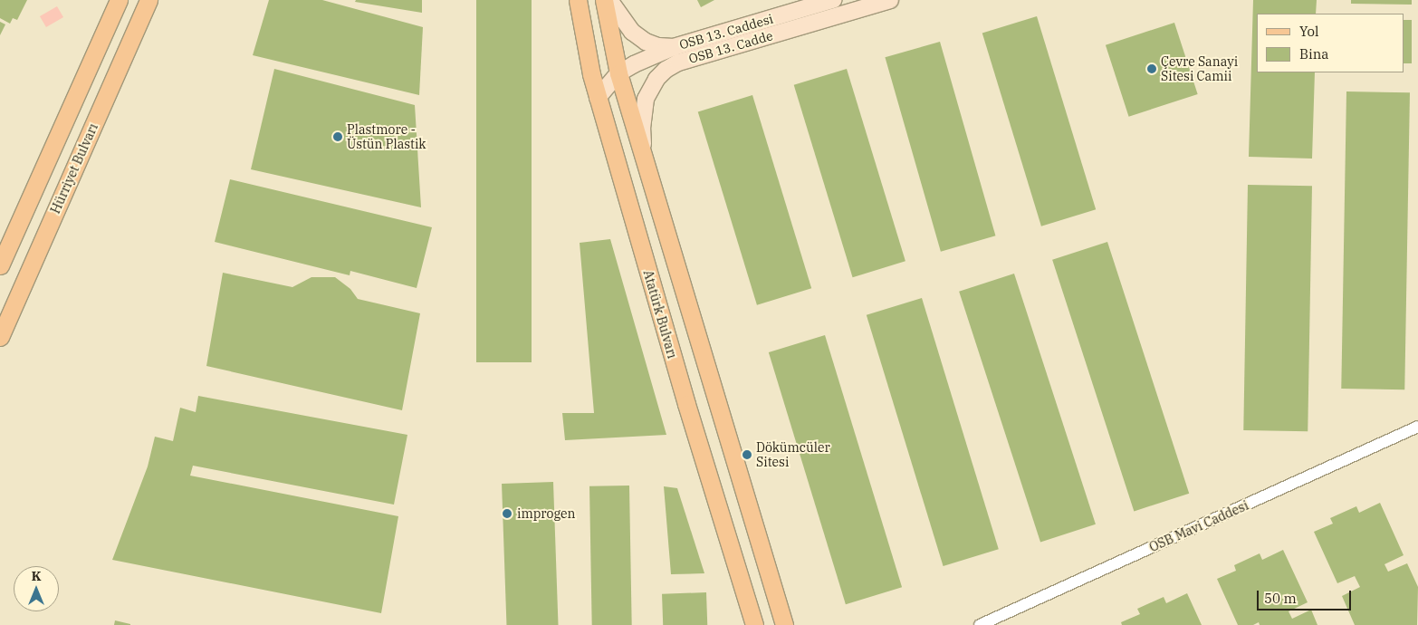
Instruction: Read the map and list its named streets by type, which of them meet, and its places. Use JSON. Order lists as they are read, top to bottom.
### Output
{
  "streets": {
    "main road": ["Hürriyet Bulvarı", "Atatürk Bulvarı"],
    "street": ["OSB 13. Caddesi", "OSB 13. Cadde", "OSB Mavi Caddesi"]
  },
  "places": [
    "Çevre Sanayi Sitesi Camii",
    "Plastmore - Üstün Plastik",
    "Dökümcüler Sitesi",
    "improgen"
  ],
  "legend": ["Yol", "Bina"],
  "scale_bar": "50 m",
  "north": "top"
}
